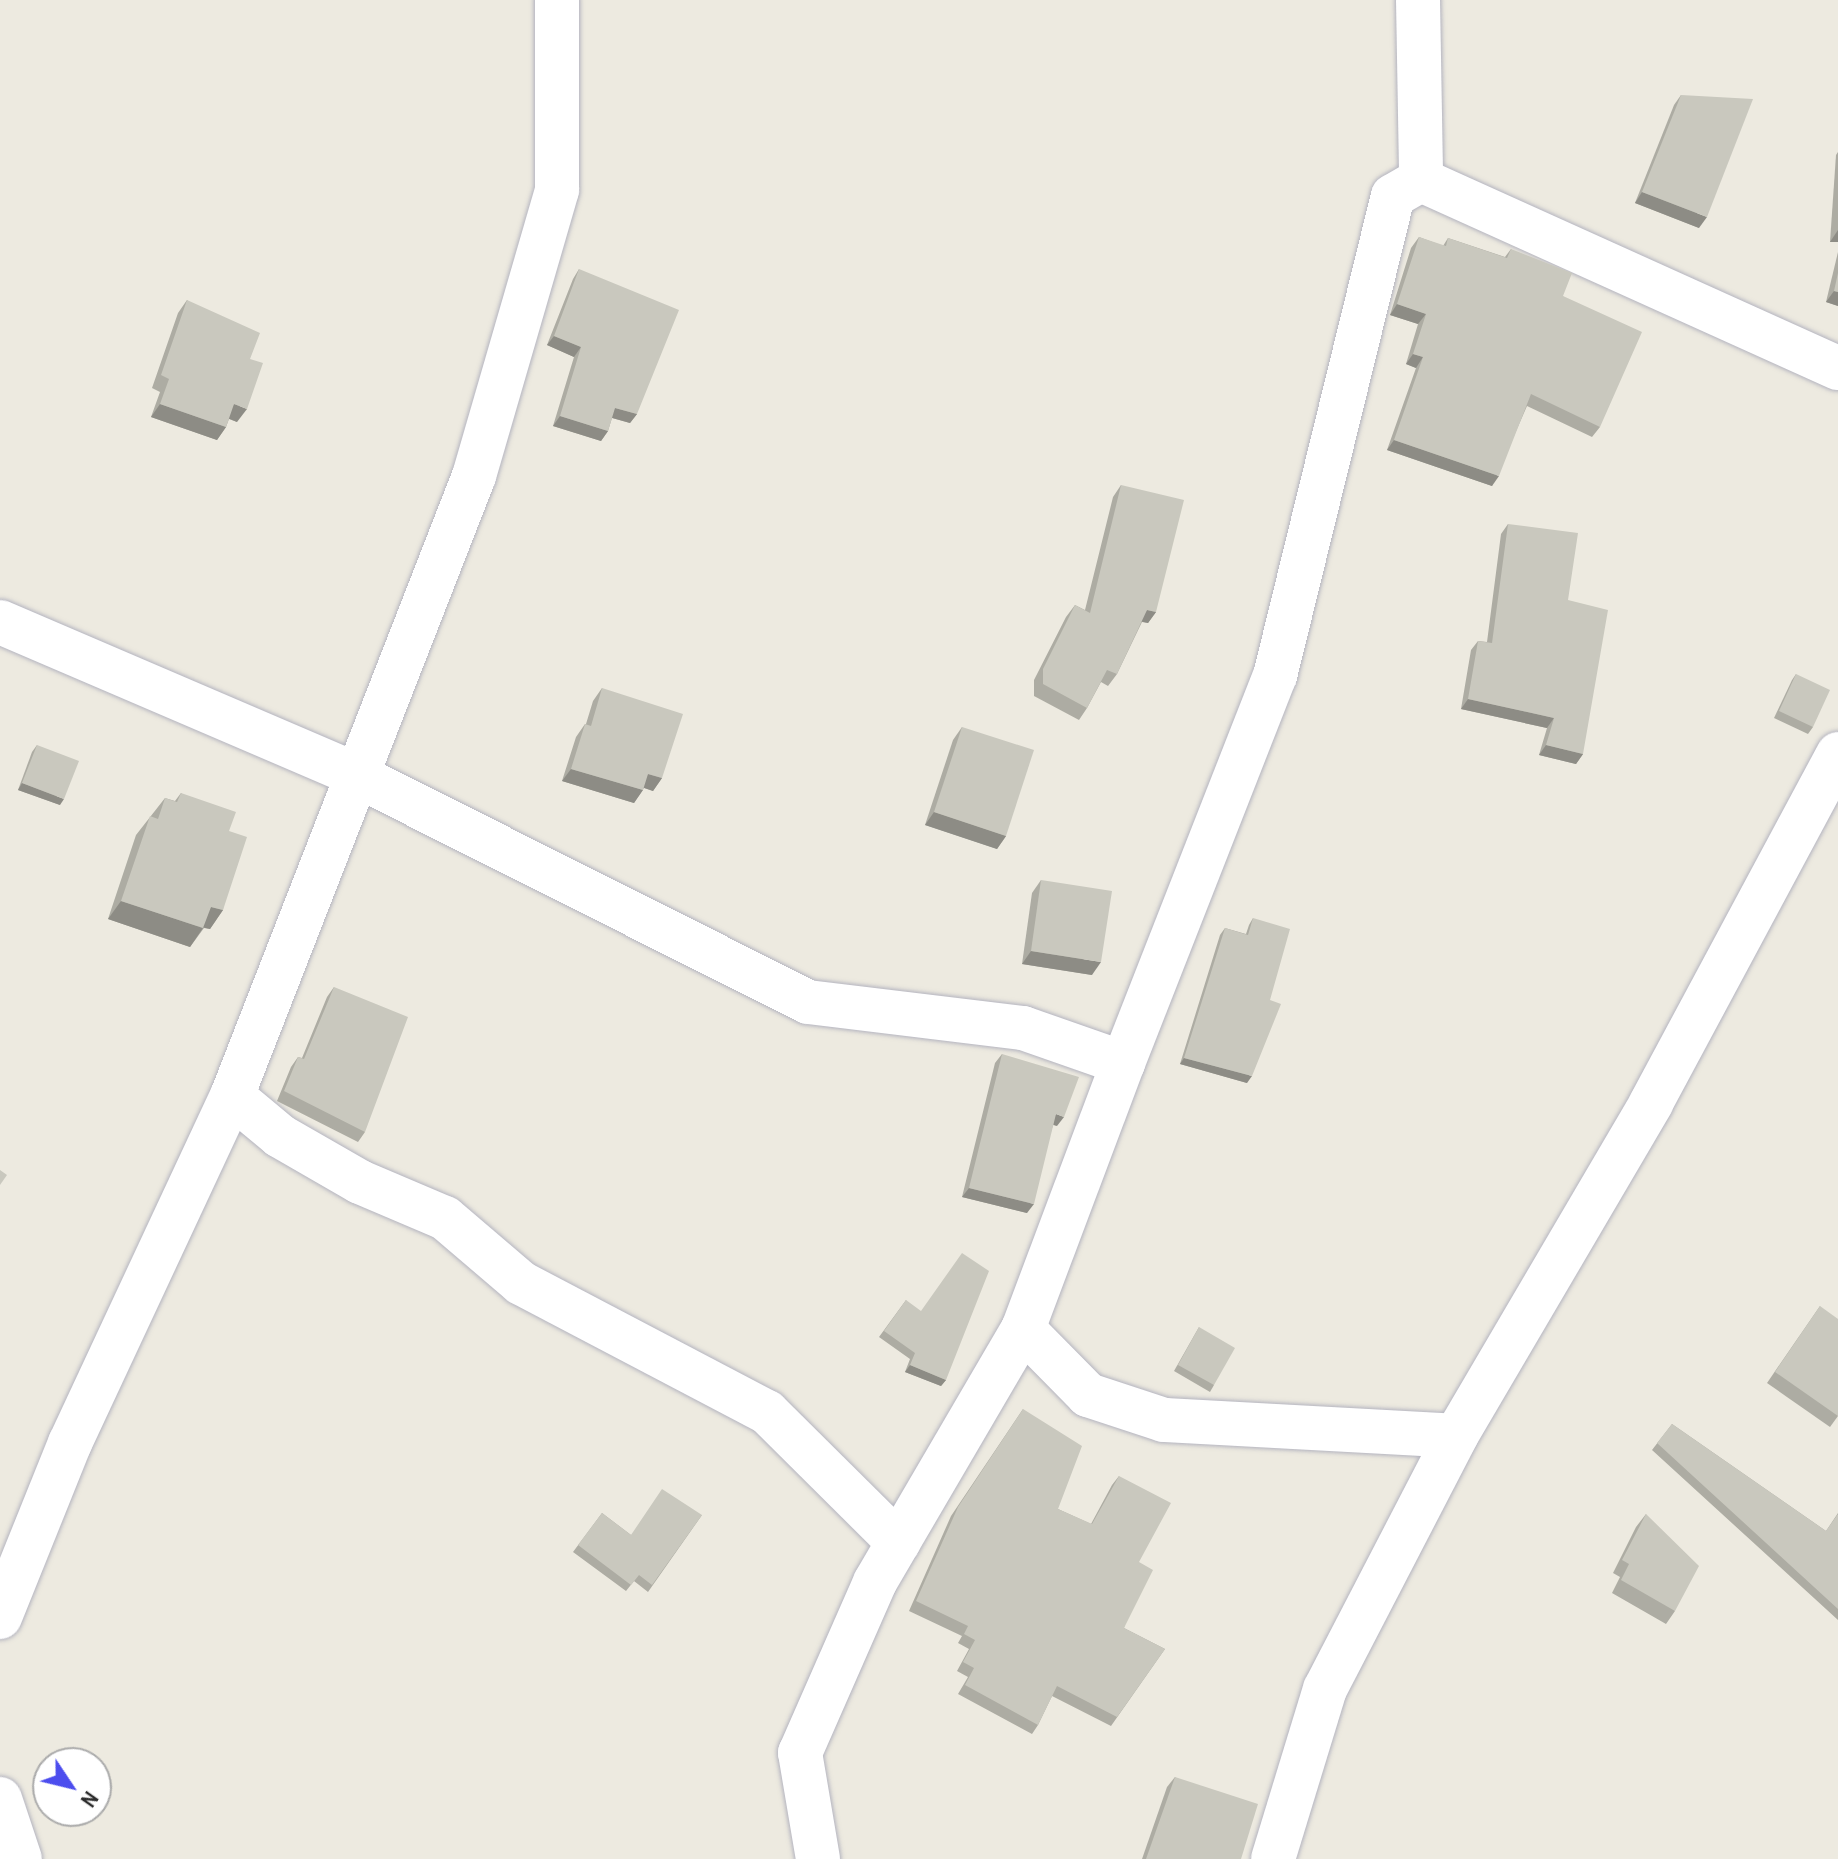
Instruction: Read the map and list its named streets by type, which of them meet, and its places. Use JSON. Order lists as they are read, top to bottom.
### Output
{
  "north": "bottom right"
}
